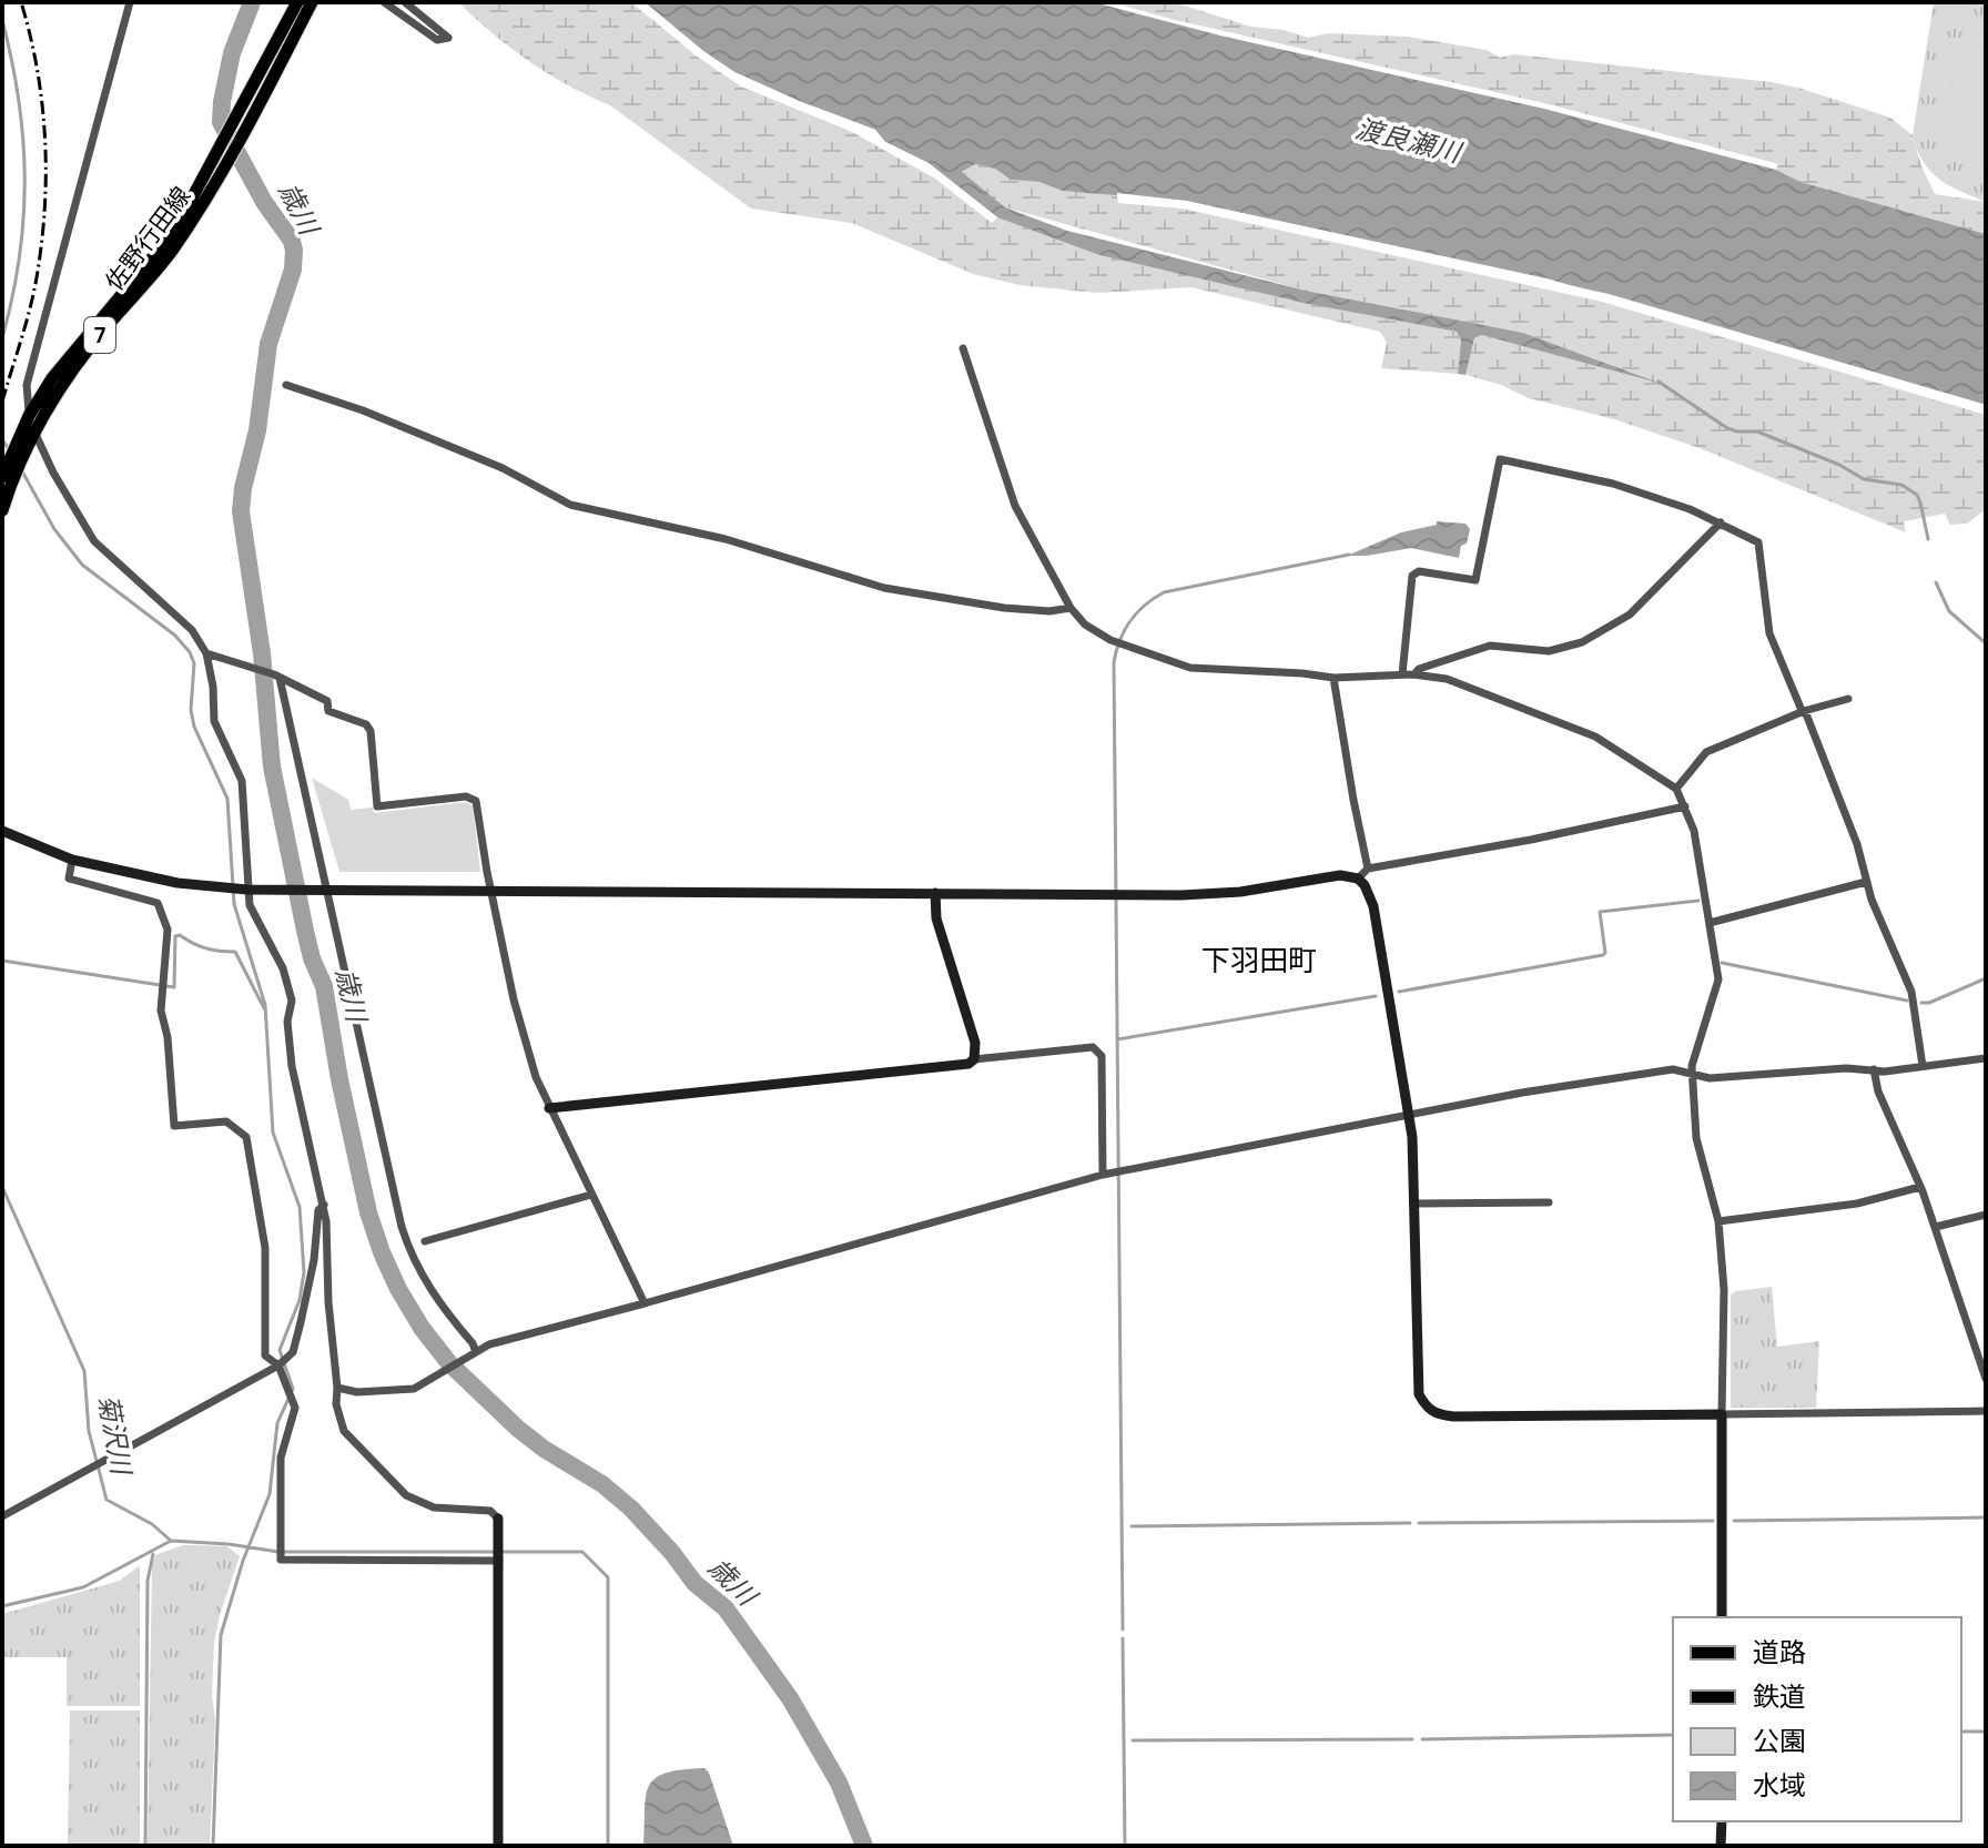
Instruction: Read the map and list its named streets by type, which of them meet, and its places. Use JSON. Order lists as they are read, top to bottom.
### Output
{
  "streets": {
    "main road": ["佐野行田線", "7"]
  },
  "districts": ["下羽田町"],
  "water": ["渡良瀬川", "歳川", "菊沢川"],
  "legend": [
    "道路",
    "鉄道",
    "公園",
    "水域"
  ]
}
